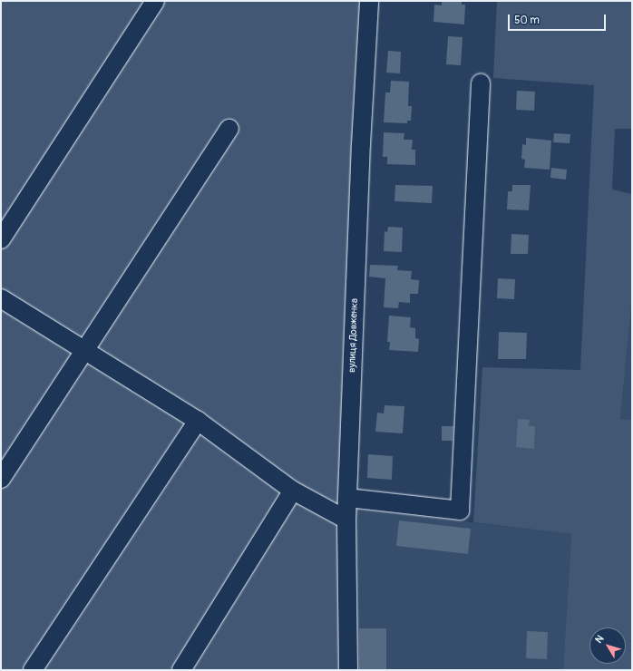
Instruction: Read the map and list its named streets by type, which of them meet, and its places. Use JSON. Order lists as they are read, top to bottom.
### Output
{
  "streets": {
    "street": ["вулиця Довженка"]
  },
  "scale_bar": "50 m",
  "north": "top left"
}
